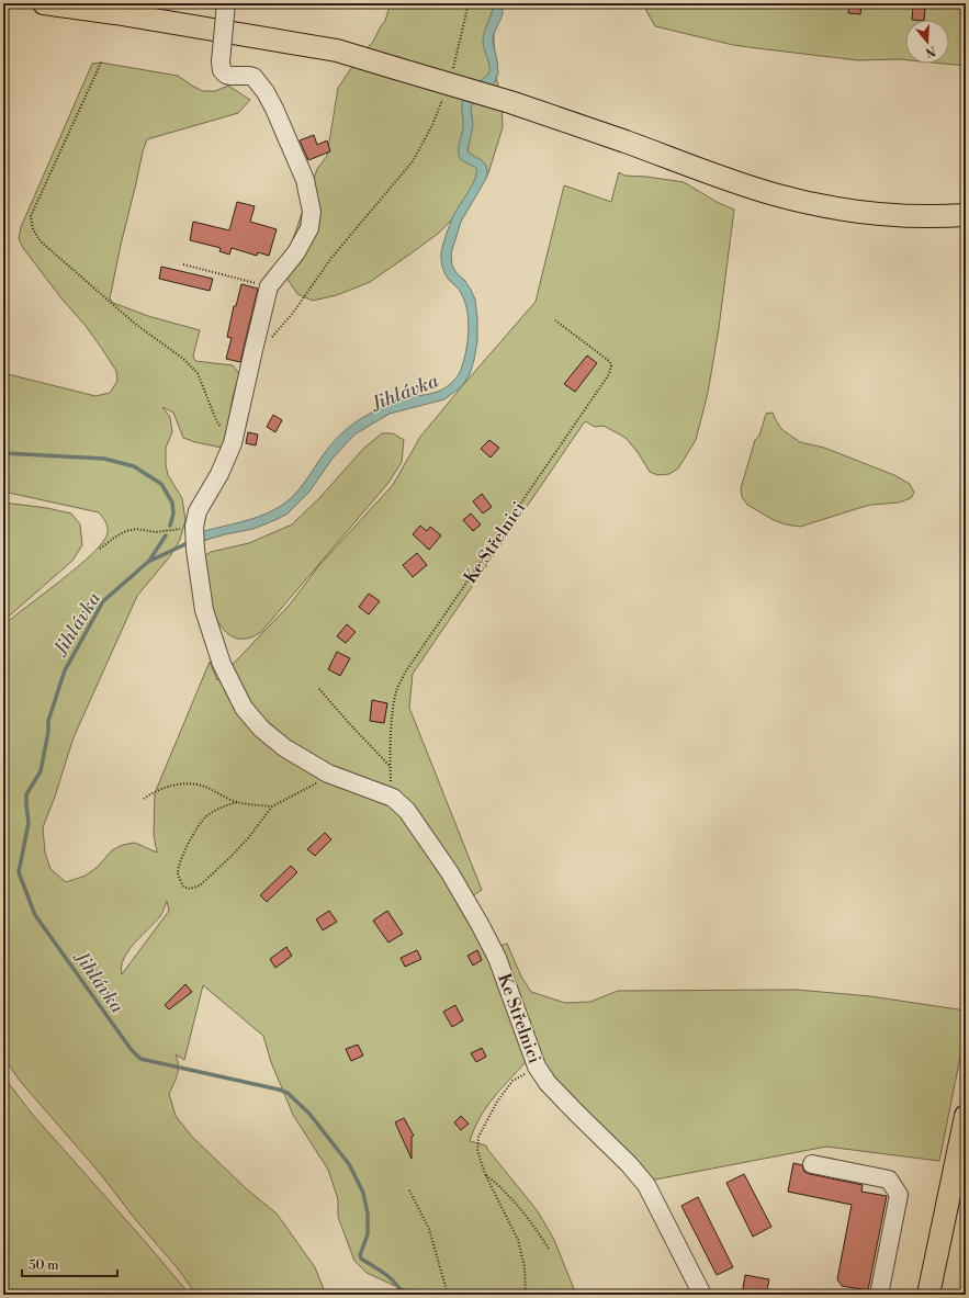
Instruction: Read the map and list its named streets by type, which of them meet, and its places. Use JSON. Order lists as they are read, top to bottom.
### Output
{
  "streets": {
    "lane": ["Ke Střelnici"]
  },
  "water": ["Jihlávka"],
  "scale_bar": "50 m",
  "north": "bottom"
}
